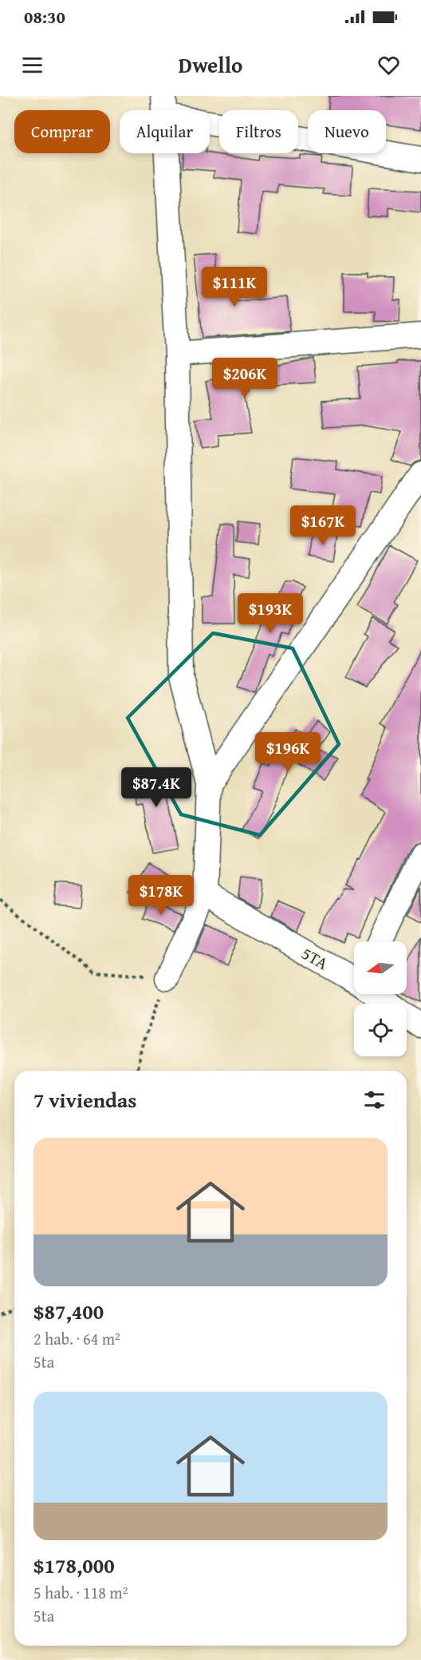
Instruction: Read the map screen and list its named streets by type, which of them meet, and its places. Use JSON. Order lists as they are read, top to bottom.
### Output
{
  "streets": {
    "street": ["5TA"]
  },
  "north": "left",
  "page": {
    "status": "08:30",
    "header": "Dwello",
    "chip": [
      "Comprar",
      "Alquilar",
      "Filtros",
      "Nuevo"
    ],
    "price": [
      "$111K",
      "$206K",
      "$167K",
      "$193K",
      "$196K",
      "$87.4K",
      "$178K"
    ],
    "heading": "7 viviendas",
    "list": [
      {
        "name": "$87,400",
        "note": "2 hab. · 64 m² · 5ta"
      },
      {
        "name": "$178,000",
        "note": "5 hab. · 118 m² · 5ta"
      }
    ]
  }
}
